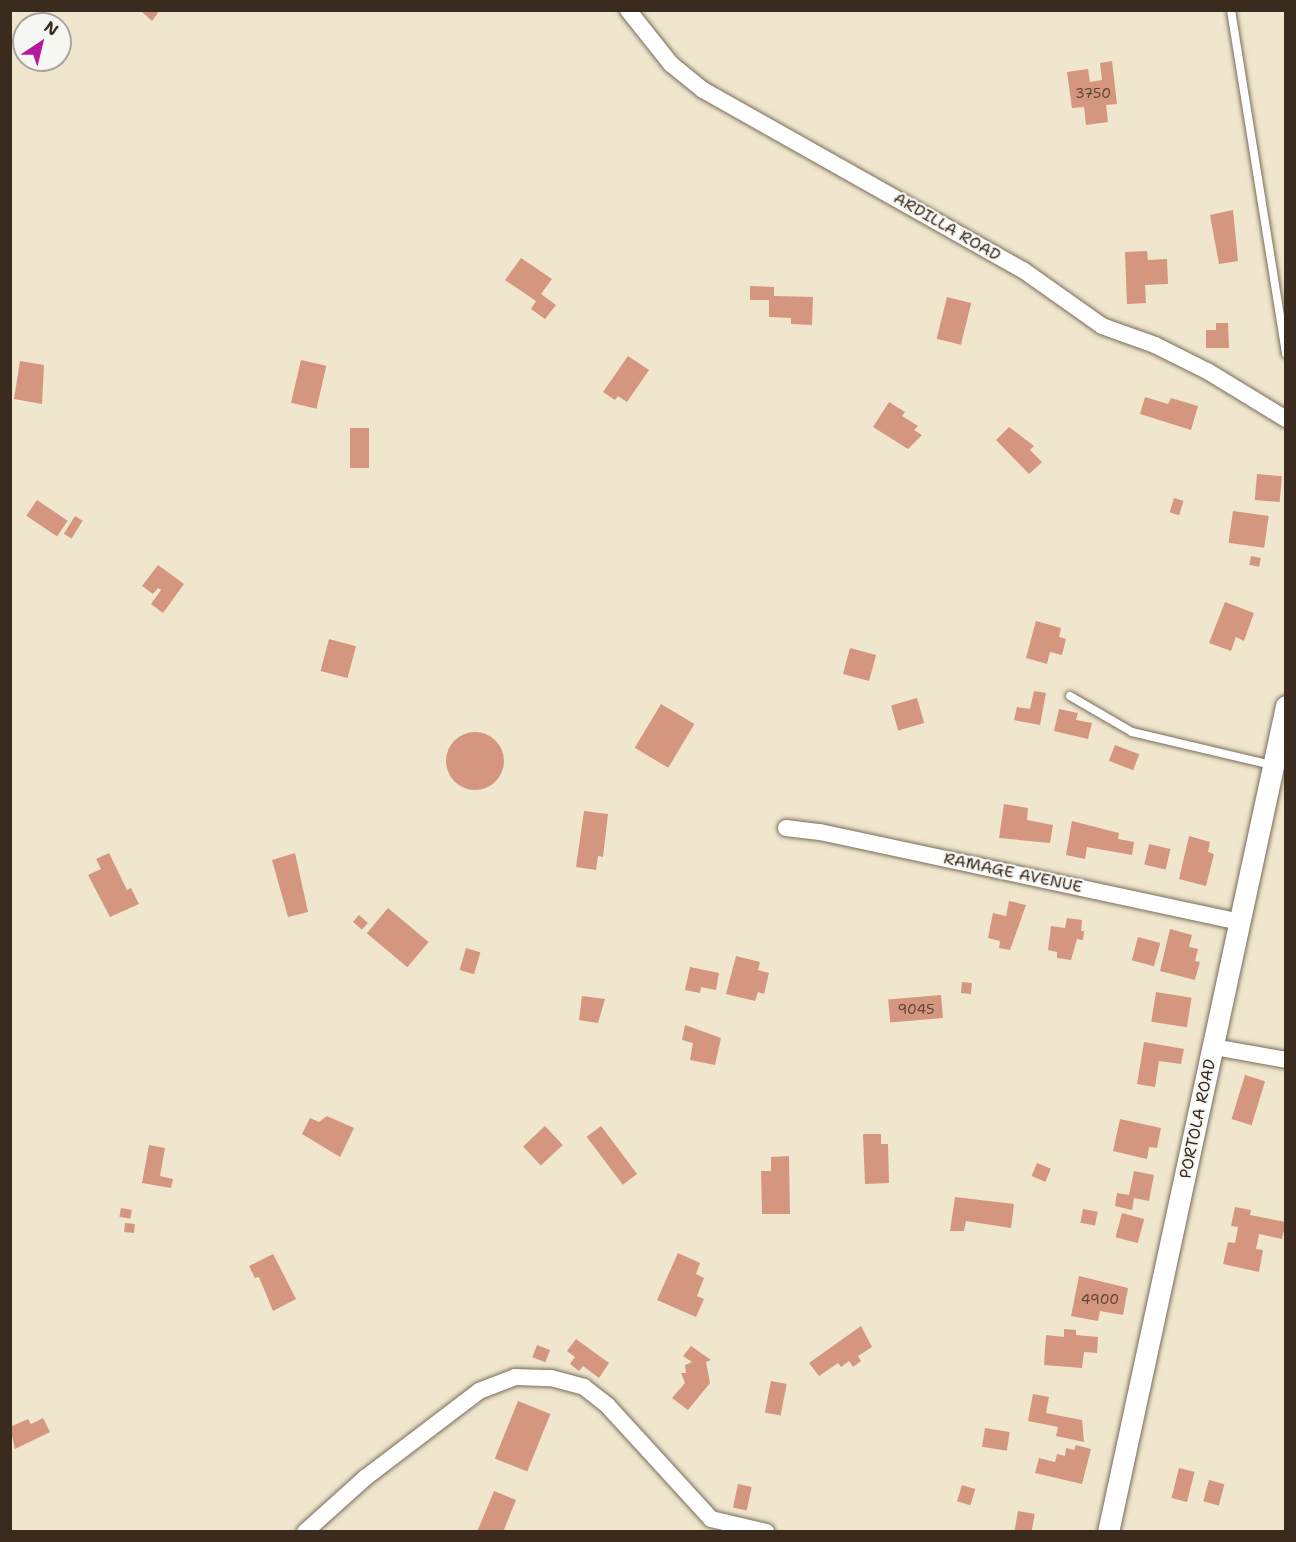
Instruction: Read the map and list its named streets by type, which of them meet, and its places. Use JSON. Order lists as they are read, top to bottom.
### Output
{
  "streets": {
    "street": ["ARDILLA ROAD", "RAMAGE AVENUE", "PORTOLA ROAD"]
  },
  "crossings": [
    ["RAMAGE AVENUE", "PORTOLA ROAD"]
  ],
  "house_numbers": ["3750", "9045", "4900"],
  "north": "top right"
}
